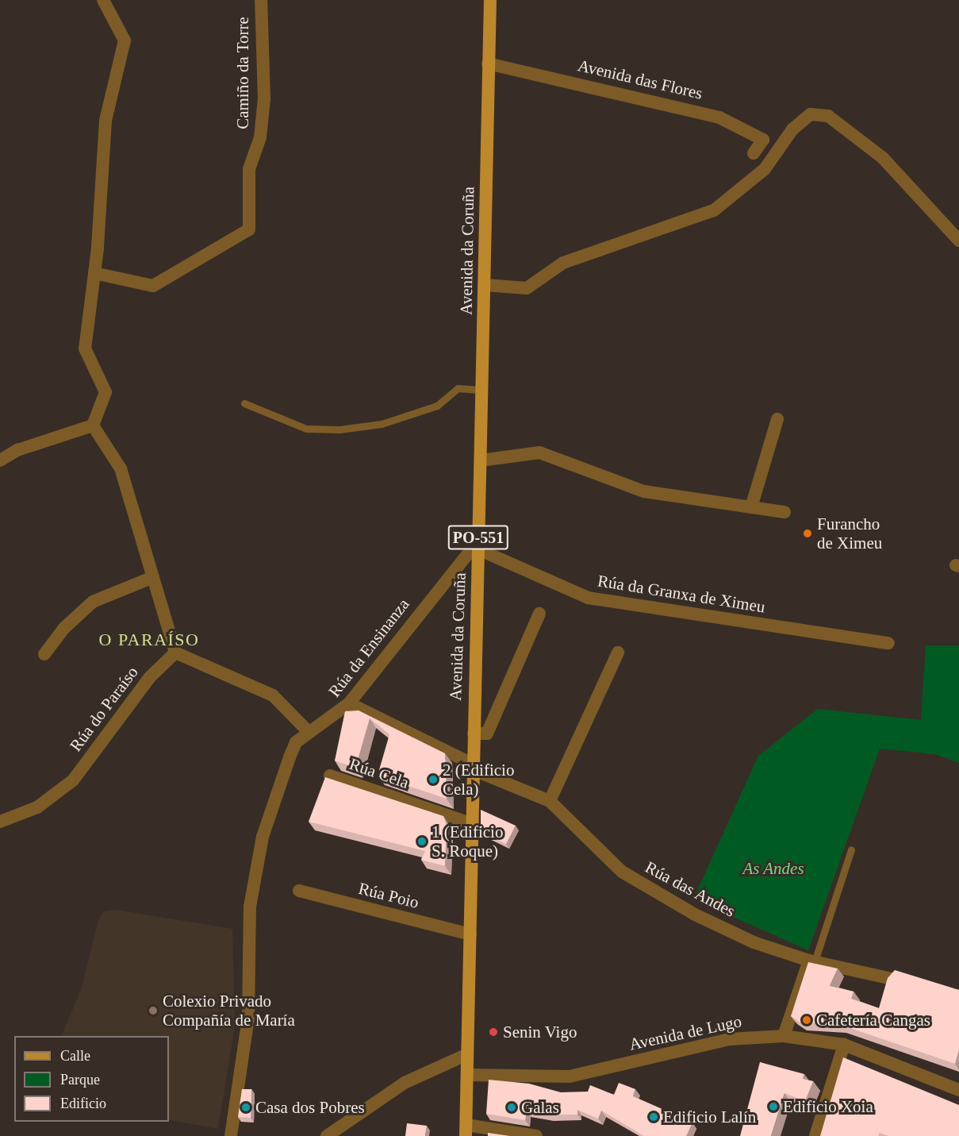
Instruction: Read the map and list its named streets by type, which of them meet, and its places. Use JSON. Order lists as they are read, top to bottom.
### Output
{
  "streets": {
    "main road": ["Avenida da Coruña", "PO-551"],
    "street": [
      "Camiño da Torre",
      "Avenida das Flores",
      "Rúa da Granxa de Ximeu",
      "Rúa da Ensinanza",
      "Rúa do Paraíso",
      "Rúa Cela",
      "Rúa das Andes",
      "Rúa Poio",
      "Avenida de Lugo"
    ]
  },
  "crossings": [
    ["Avenida das Flores", "Avenida da Coruña"],
    ["Avenida da Coruña", "PO-551"],
    ["Avenida da Coruña", "Rúa da Granxa de Ximeu"],
    ["Avenida da Coruña", "Rúa da Ensinanza"],
    ["Avenida da Coruña", "Rúa Cela"],
    ["Avenida da Coruña", "Rúa das Andes"],
    ["Avenida da Coruña", "Rúa Poio"],
    ["Avenida da Coruña", "Avenida de Lugo"],
    ["PO-551", "Avenida de Lugo"],
    ["Rúa da Granxa de Ximeu", "Rúa da Ensinanza"],
    ["Rúa da Ensinanza", "Rúa das Andes"]
  ],
  "districts": ["O PARAÍSO"],
  "parks": ["As Andes"],
  "places": [
    "Furancho de Ximeu",
    "2 (Edificio Cela)",
    "1 (Edificio S. Roque)",
    "Colexio Privado Compañía de María",
    "Cafetería Cangas",
    "Senin Vigo",
    "Edificio Xoia",
    "Casa dos Pobres",
    "Galas",
    "Edificio Lalín"
  ],
  "legend": ["Calle", "Parque", "Edificio"]
}
